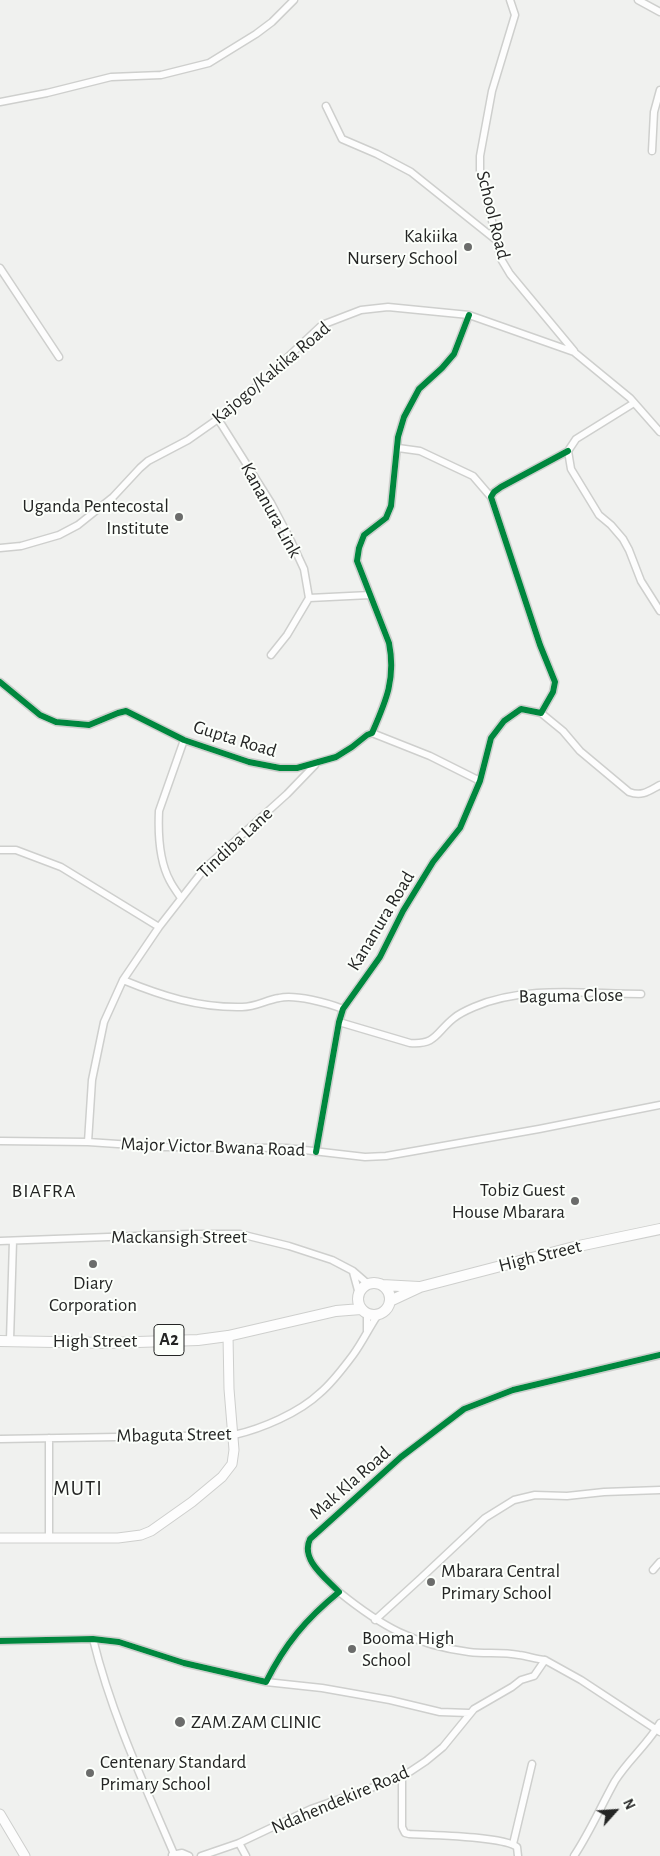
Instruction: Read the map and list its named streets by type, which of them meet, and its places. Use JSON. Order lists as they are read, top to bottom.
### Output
{
  "streets": {
    "main road": ["High Street", "A2"],
    "street": [
      "School Road",
      "Kajogo/Kakika Road",
      "Kananura Link",
      "Gupta Road",
      "Tindiba Lane",
      "Kananura Road",
      "Baguma Close",
      "Major Victor Bwana Road",
      "Mackansigh Street",
      "Mbaguta Street",
      "Mak Kla Road",
      "Ndahendekire Road"
    ]
  },
  "crossings": [
    ["School Road", "Kajogo/Kakika Road"],
    ["Kajogo/Kakika Road", "Kananura Link"],
    ["Gupta Road", "Tindiba Lane"],
    ["Tindiba Lane", "Major Victor Bwana Road"],
    ["Kananura Road", "Baguma Close"],
    ["Kananura Road", "Major Victor Bwana Road"],
    ["Mackansigh Street", "High Street"],
    ["Mackansigh Street", "A2"],
    ["Mackansigh Street", "Mbaguta Street"],
    ["High Street", "A2"],
    ["High Street", "Mbaguta Street"],
    ["A2", "Mbaguta Street"]
  ],
  "districts": ["BIAFRA", "MUTI"],
  "places": [
    "Kakiika Nursery School",
    "Uganda Pentecostal Institute",
    "Tobiz Guest House Mbarara",
    "Diary Corporation",
    "Mbarara Central Primary School",
    "Booma High School",
    "ZAM.ZAM CLINIC",
    "Centenary Standard Primary School"
  ],
  "north": "top right"
}
